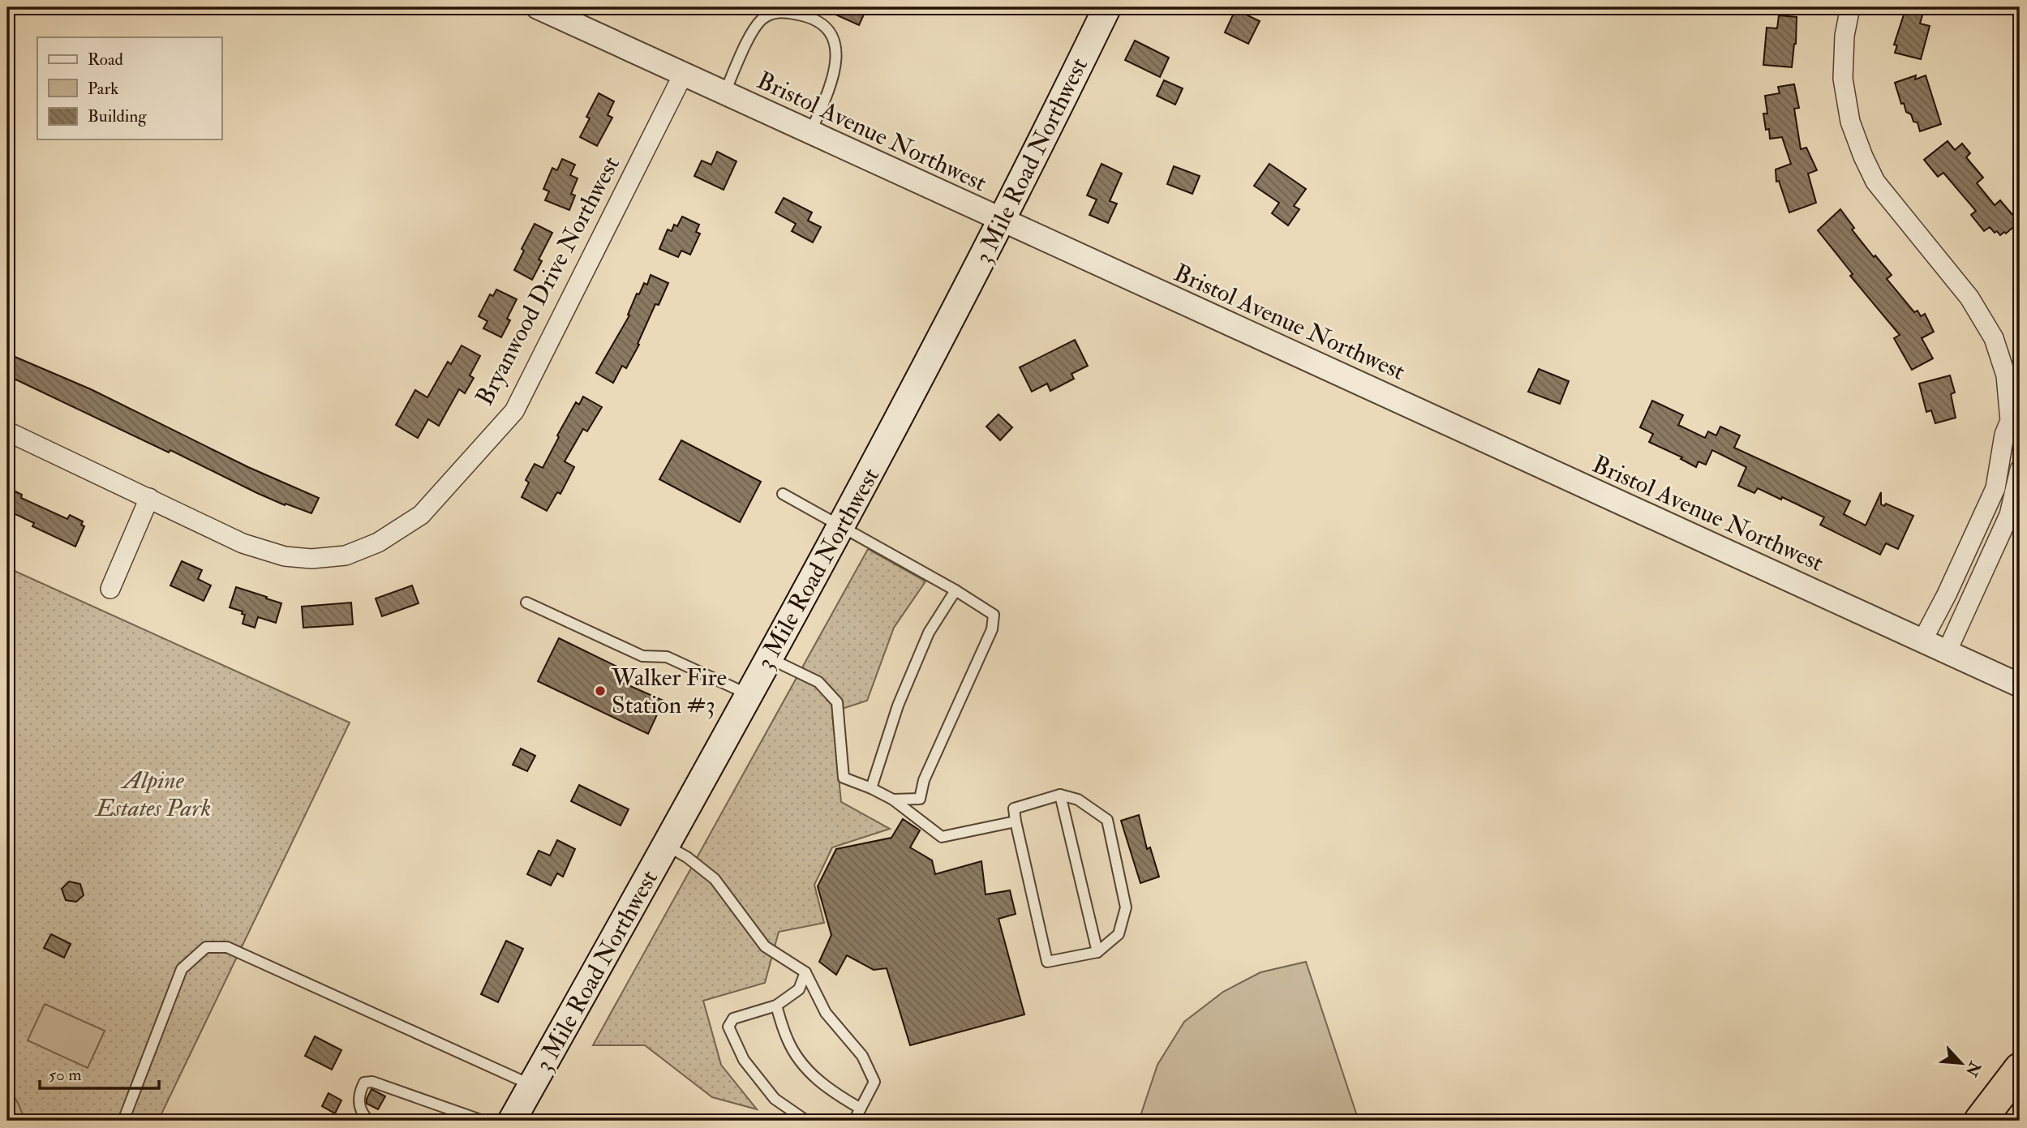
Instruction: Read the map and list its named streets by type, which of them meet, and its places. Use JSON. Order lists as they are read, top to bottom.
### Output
{
  "streets": {
    "main road": ["3 Mile Road Northwest"],
    "street": ["Bristol Avenue Northwest", "Bryanwood Drive Northwest"]
  },
  "crossings": [
    ["Bristol Avenue Northwest", "3 Mile Road Northwest"],
    ["Bristol Avenue Northwest", "Bryanwood Drive Northwest"]
  ],
  "parks": ["Alpine Estates Park"],
  "places": ["Walker Fire Station #3"],
  "legend": ["Road", "Park", "Building"],
  "scale_bar": "50 m",
  "north": "bottom right"
}
